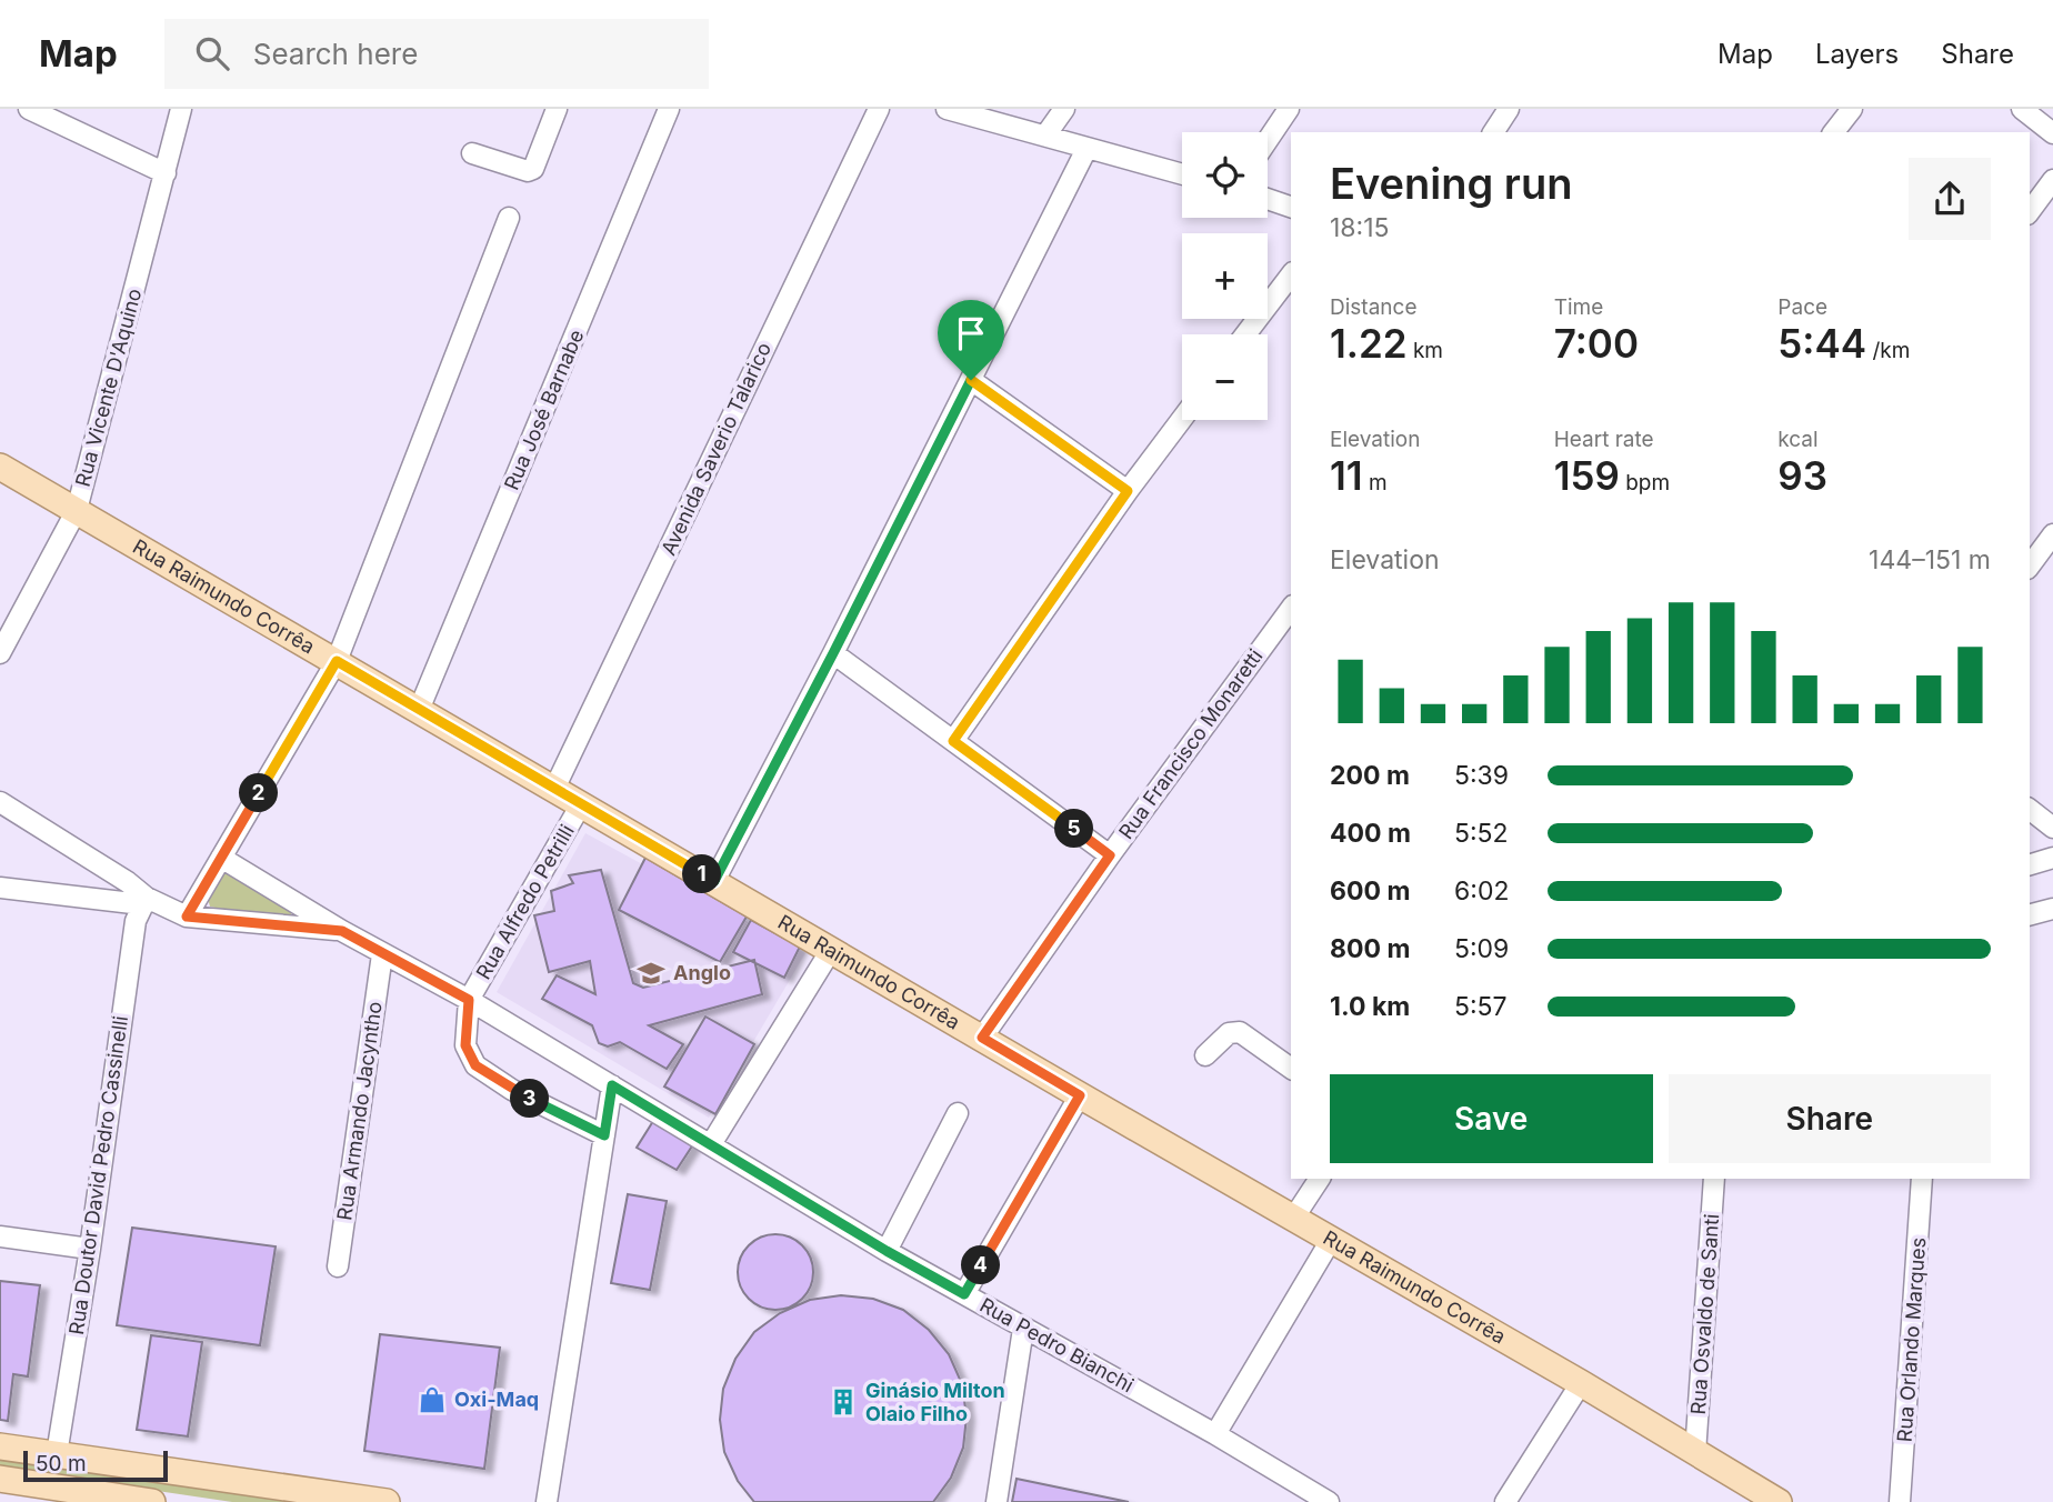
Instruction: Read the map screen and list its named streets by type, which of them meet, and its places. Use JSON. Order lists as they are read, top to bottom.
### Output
{
  "streets": {
    "main road": ["Rua Raimundo Corrêa"],
    "street": [
      "Rua Vicente D'Aquino",
      "Rua José Barnabe",
      "Avenida Saverio Talarico",
      "Rua Francisco Monaretti",
      "Rua Alfredo Petrilli",
      "Rua Armando Jacyntho",
      "Rua Doutor David Pedro Cassinelli",
      "Rua Osvaldo de Santi",
      "Rua Orlando Marques",
      "Rua Pedro Bianchi"
    ]
  },
  "crossings": [
    ["Rua Vicente D'Aquino", "Rua Raimundo Corrêa"],
    ["Rua José Barnabe", "Rua Raimundo Corrêa"],
    ["Avenida Saverio Talarico", "Rua Raimundo Corrêa"],
    ["Rua Raimundo Corrêa", "Rua Francisco Monaretti"],
    ["Rua Raimundo Corrêa", "Rua Alfredo Petrilli"],
    ["Rua Raimundo Corrêa", "Rua Osvaldo de Santi"],
    ["Rua Alfredo Petrilli", "Rua Pedro Bianchi"],
    ["Rua Armando Jacyntho", "Rua Pedro Bianchi"]
  ],
  "places": {
    "school or university": ["Anglo"],
    "shop": ["Oxi-Maq"],
    "building": ["Ginásio Milton Olaio Filho"]
  },
  "scale_bar": "50 m",
  "page": {
    "header": "Map",
    "search": "Search here",
    "nav": ["Map", "Layers", "Share"],
    "map_buttons": ["+", "−"],
    "heading": ["Evening run", "18:15"],
    "stats": [
      ["Distance", "1.22 km"],
      ["Time", "7:00"],
      ["Pace", "5:44 /km"],
      ["Elevation", "11 m"],
      ["Heart rate", "159 bpm"],
      ["kcal", "93"]
    ],
    "chart": ["Elevation", "144–151 m"],
    "list": [
      {
        "name": "200 m",
        "note": "5:39"
      },
      {
        "name": "400 m",
        "note": "5:52"
      },
      {
        "name": "600 m",
        "note": "6:02"
      },
      {
        "name": "800 m",
        "note": "5:09"
      },
      {
        "name": "1.0 km",
        "note": "5:57"
      }
    ],
    "pins": [
      "2",
      "5",
      "1",
      "3",
      "4"
    ],
    "buttons": ["Save", "Share"],
    "scale": "50 m"
  }
}
